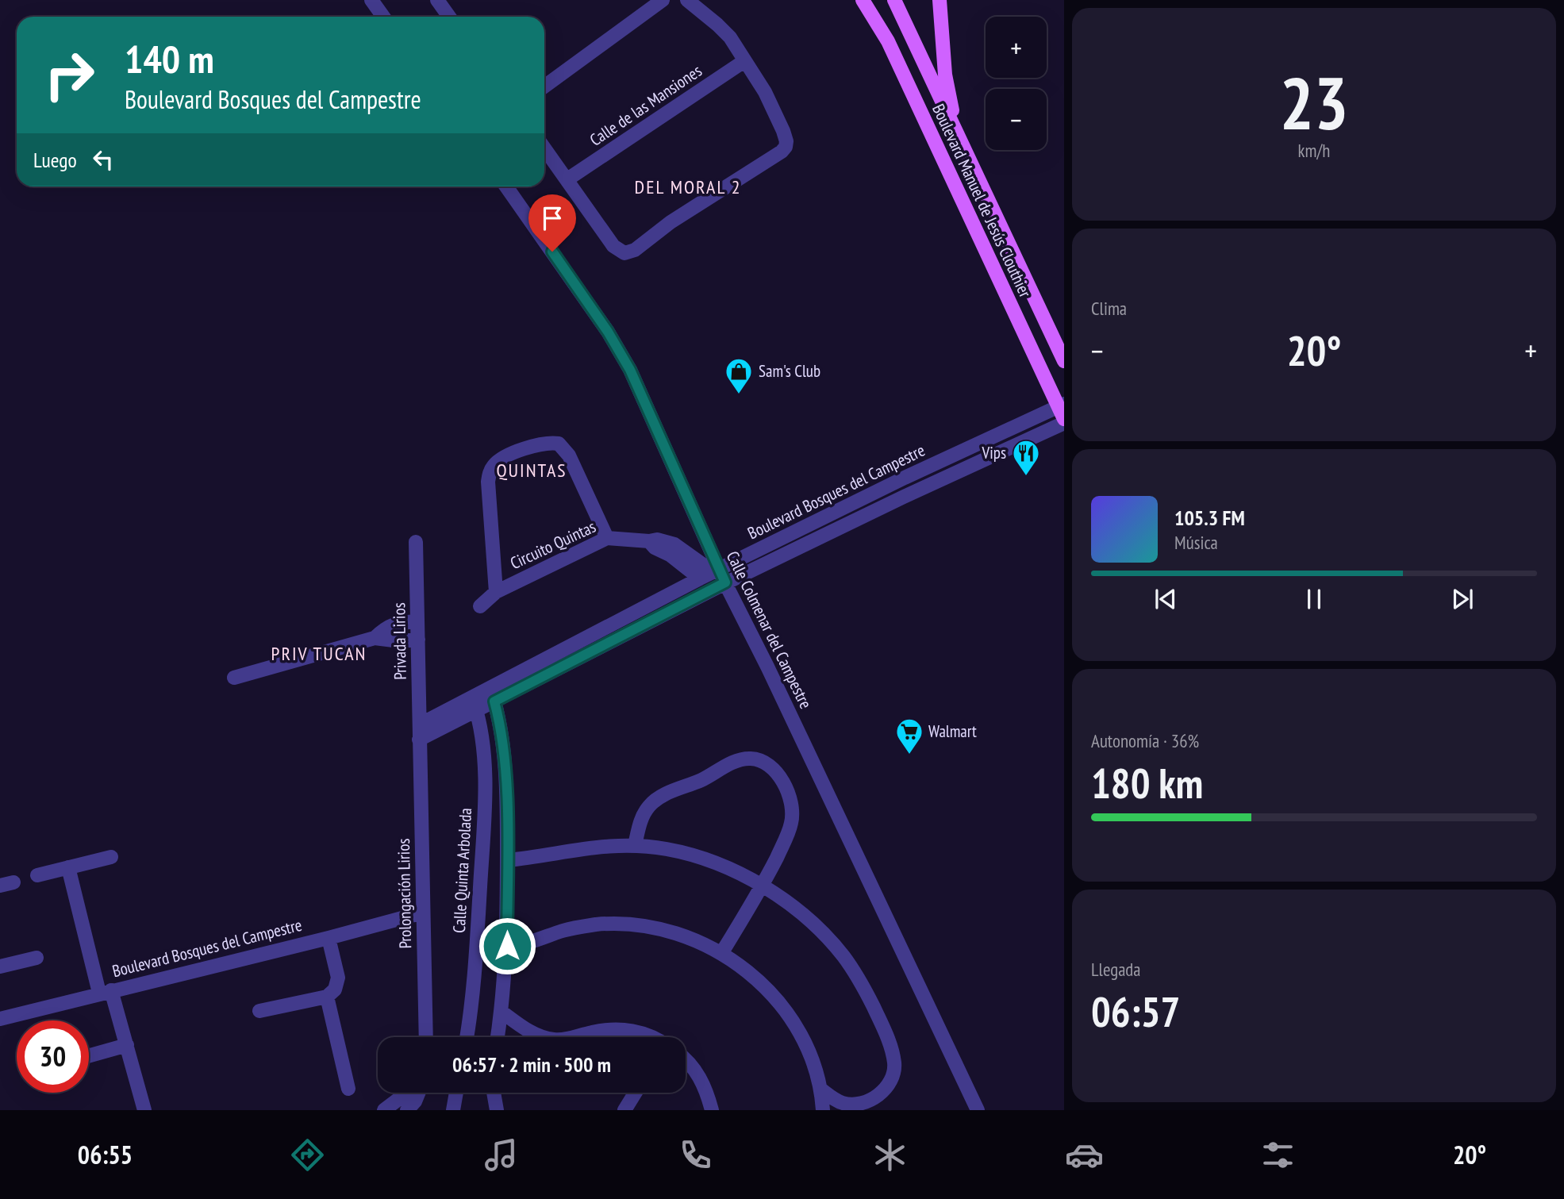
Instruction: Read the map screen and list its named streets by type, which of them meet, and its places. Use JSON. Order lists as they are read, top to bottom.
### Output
{
  "streets": {
    "main road": ["Boulevard Manuel de Jesús Clouthier"],
    "street": [
      "Calle de las Mansiones",
      "Boulevard Bosques del Campestre",
      "Circuito Quintas",
      "Calle Colmenar del Campestre",
      "Privada Lirios",
      "Calle Quinta Arbolada",
      "Prolongación Lirios"
    ]
  },
  "crossings": [
    ["Boulevard Manuel de Jesús Clouthier", "Boulevard Bosques del Campestre"],
    ["Boulevard Bosques del Campestre", "Circuito Quintas"],
    ["Boulevard Bosques del Campestre", "Calle Colmenar del Campestre"],
    ["Boulevard Bosques del Campestre", "Privada Lirios"],
    ["Boulevard Bosques del Campestre", "Calle Quinta Arbolada"],
    ["Boulevard Bosques del Campestre", "Prolongación Lirios"],
    ["Circuito Quintas", "Calle Colmenar del Campestre"],
    ["Privada Lirios", "Prolongación Lirios"]
  ],
  "districts": ["DEL MORAL 2", "QUINTAS", "PRIV TUCAN"],
  "places": {
    "shop": ["Sam's Club"],
    "restaurant": ["Vips"],
    "supermarket": ["Walmart"]
  },
  "page": {
    "tile": [
      ["23", "km/h"],
      "Clima",
      ["Autonomía · 36%", "180 km"],
      ["Llegada", "06:57"]
    ],
    "map_buttons": ["+", "−"],
    "turn": ["140 m", "Boulevard Bosques del Campestre"],
    "then": "Luego",
    "heat": ["−", "20°", "+"],
    "song": ["105.3 FM", "Música"],
    "limit": "30",
    "trip": "06:57 · 2 min · 500 m",
    "tabs": ["06:55", "20°"]
  }
}
